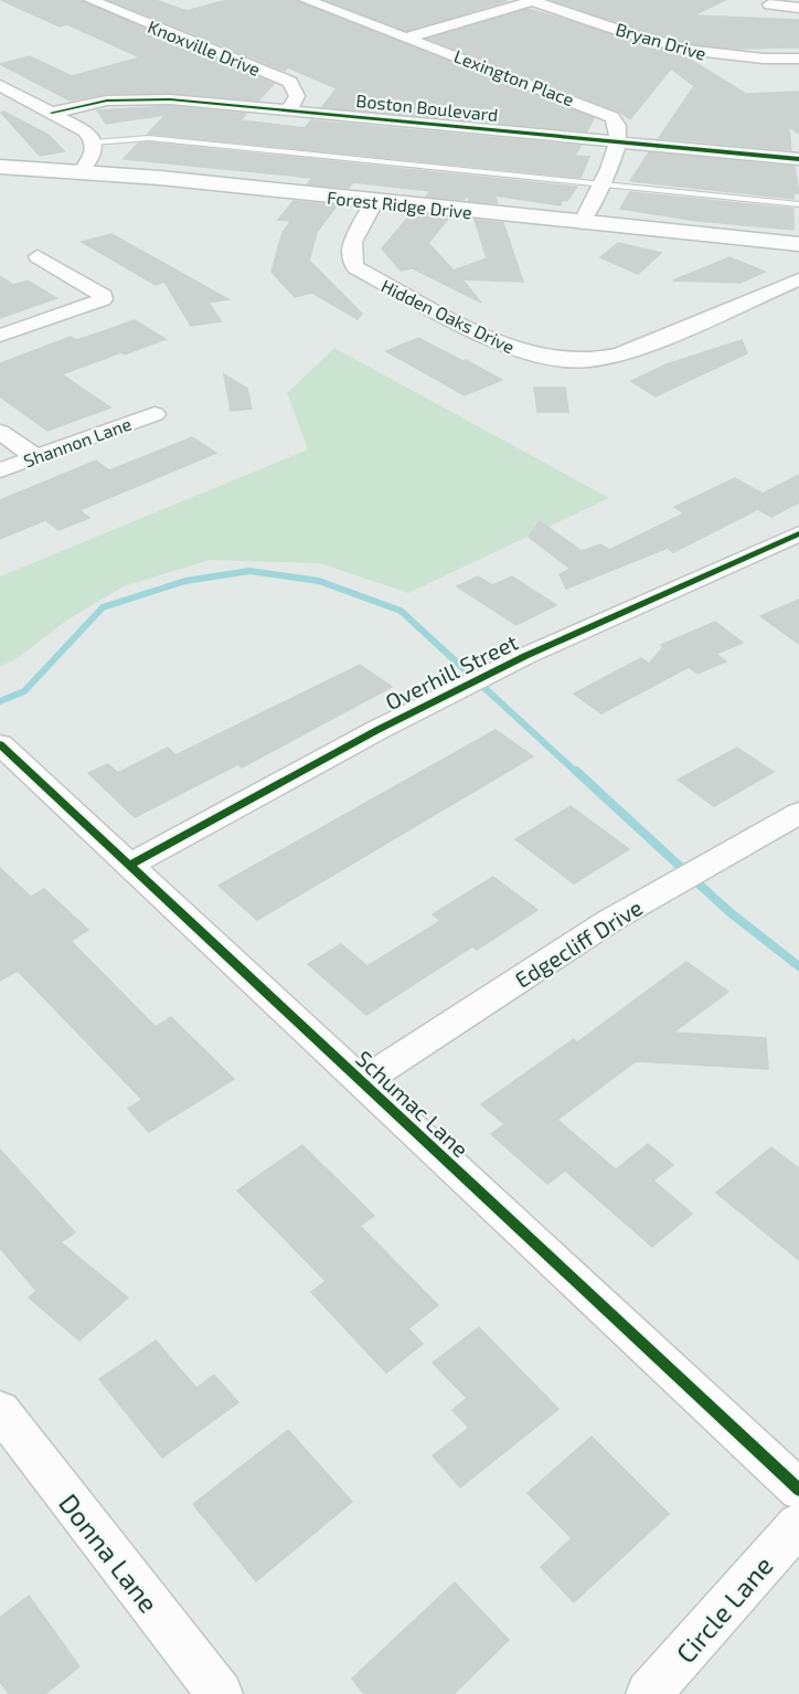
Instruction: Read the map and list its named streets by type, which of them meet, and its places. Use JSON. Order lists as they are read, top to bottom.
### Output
{
  "streets": {
    "main road": ["Forest Ridge Drive"],
    "street": [
      "Bryan Drive",
      "Knoxville Drive",
      "Lexington Place",
      "Boston Boulevard",
      "Hidden Oaks Drive",
      "Shannon Lane",
      "Overhill Street",
      "Edgecliff Drive",
      "Schumac Lane",
      "Donna Lane",
      "Circle Lane"
    ]
  },
  "crossings": [
    ["Knoxville Drive", "Boston Boulevard"],
    ["Lexington Place", "Boston Boulevard"],
    ["Forest Ridge Drive", "Hidden Oaks Drive"],
    ["Overhill Street", "Schumac Lane"],
    ["Edgecliff Drive", "Schumac Lane"]
  ]
}
